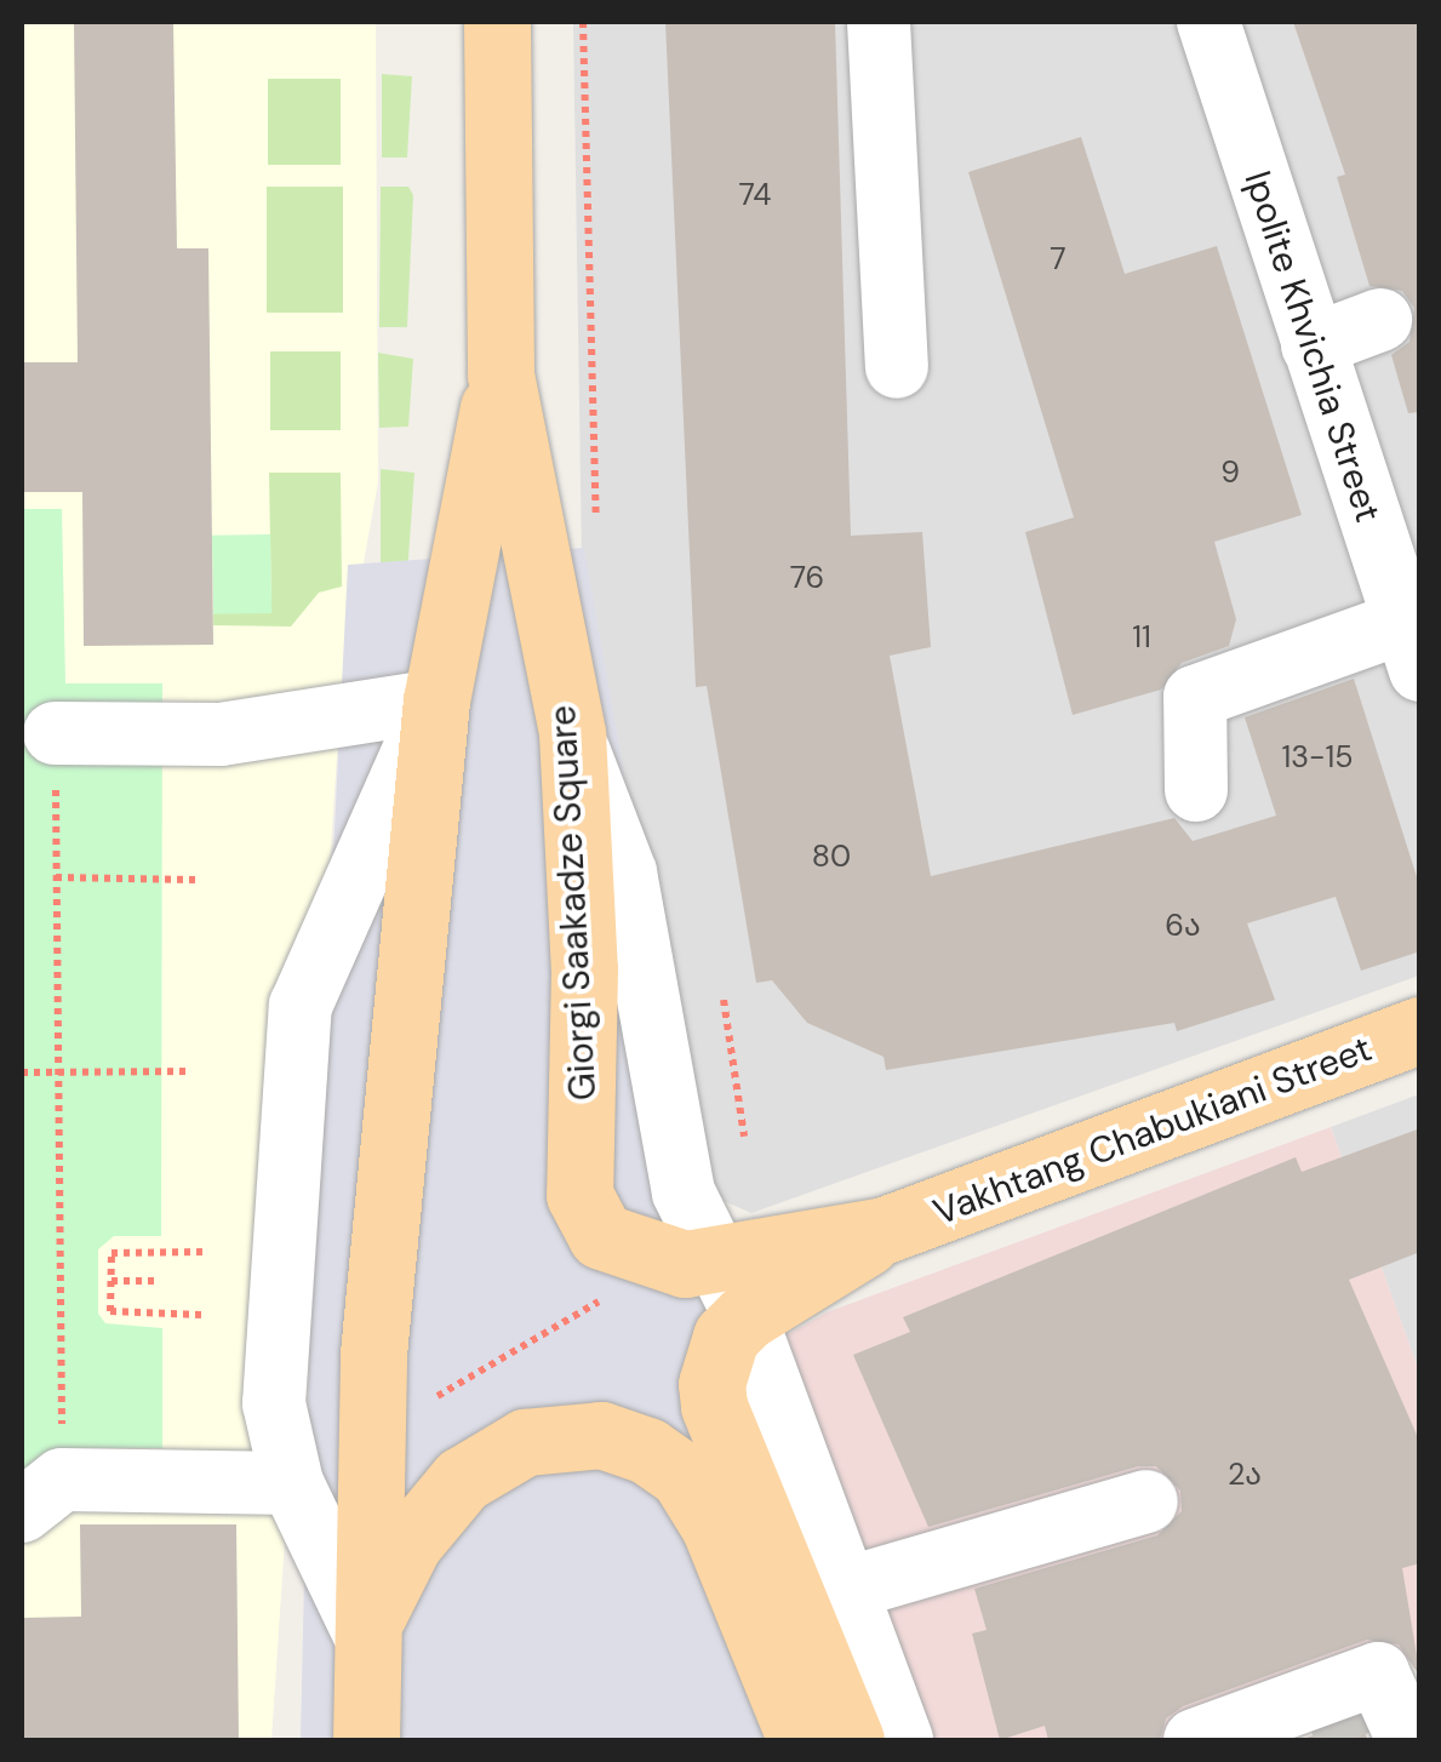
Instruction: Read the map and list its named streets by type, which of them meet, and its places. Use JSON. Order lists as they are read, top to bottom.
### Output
{
  "streets": {
    "main road": ["Giorgi Saakadze Square", "Vakhtang Chabukiani Street"],
    "street": ["Ipolite Khvichia Street"]
  },
  "crossings": [
    ["Giorgi Saakadze Square", "Vakhtang Chabukiani Street"]
  ],
  "house_numbers": [
    "74",
    "7",
    "9",
    "76",
    "11",
    "13-15",
    "80",
    "6ა",
    "2ა"
  ]
}
